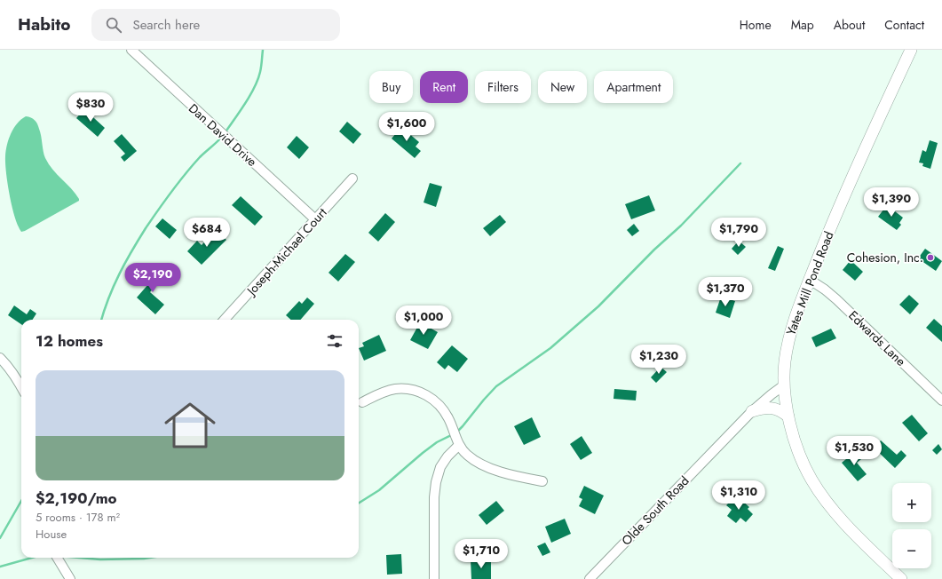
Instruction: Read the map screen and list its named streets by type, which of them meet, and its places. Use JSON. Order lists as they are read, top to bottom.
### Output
{
  "streets": {
    "street": [
      "Dan David Drive",
      "Joseph-Michael Court",
      "Yates Mill Pond Road",
      "Edwards Lane",
      "Olde South Road"
    ]
  },
  "crossings": [
    ["Dan David Drive", "Joseph-Michael Court"],
    ["Yates Mill Pond Road", "Edwards Lane"],
    ["Yates Mill Pond Road", "Olde South Road"]
  ],
  "places": ["Cohesion, Inc."],
  "page": {
    "header": "Habito",
    "search": "Search here",
    "nav": [
      "Home",
      "Map",
      "About",
      "Contact"
    ],
    "chip": [
      "Buy",
      "Rent",
      "Filters",
      "New",
      "Apartment"
    ],
    "price": [
      "$830",
      "$1,600",
      "$1,390",
      "$684",
      "$1,790",
      "$2,190",
      "$1,370",
      "$1,000",
      "$1,230",
      "$1,530",
      "$1,310",
      "$1,710"
    ],
    "heading": "12 homes",
    "list": [
      {
        "name": "$2,190/mo",
        "note": "5 rooms · 178 m² · House"
      }
    ],
    "map_buttons": ["+", "−"]
  }
}
